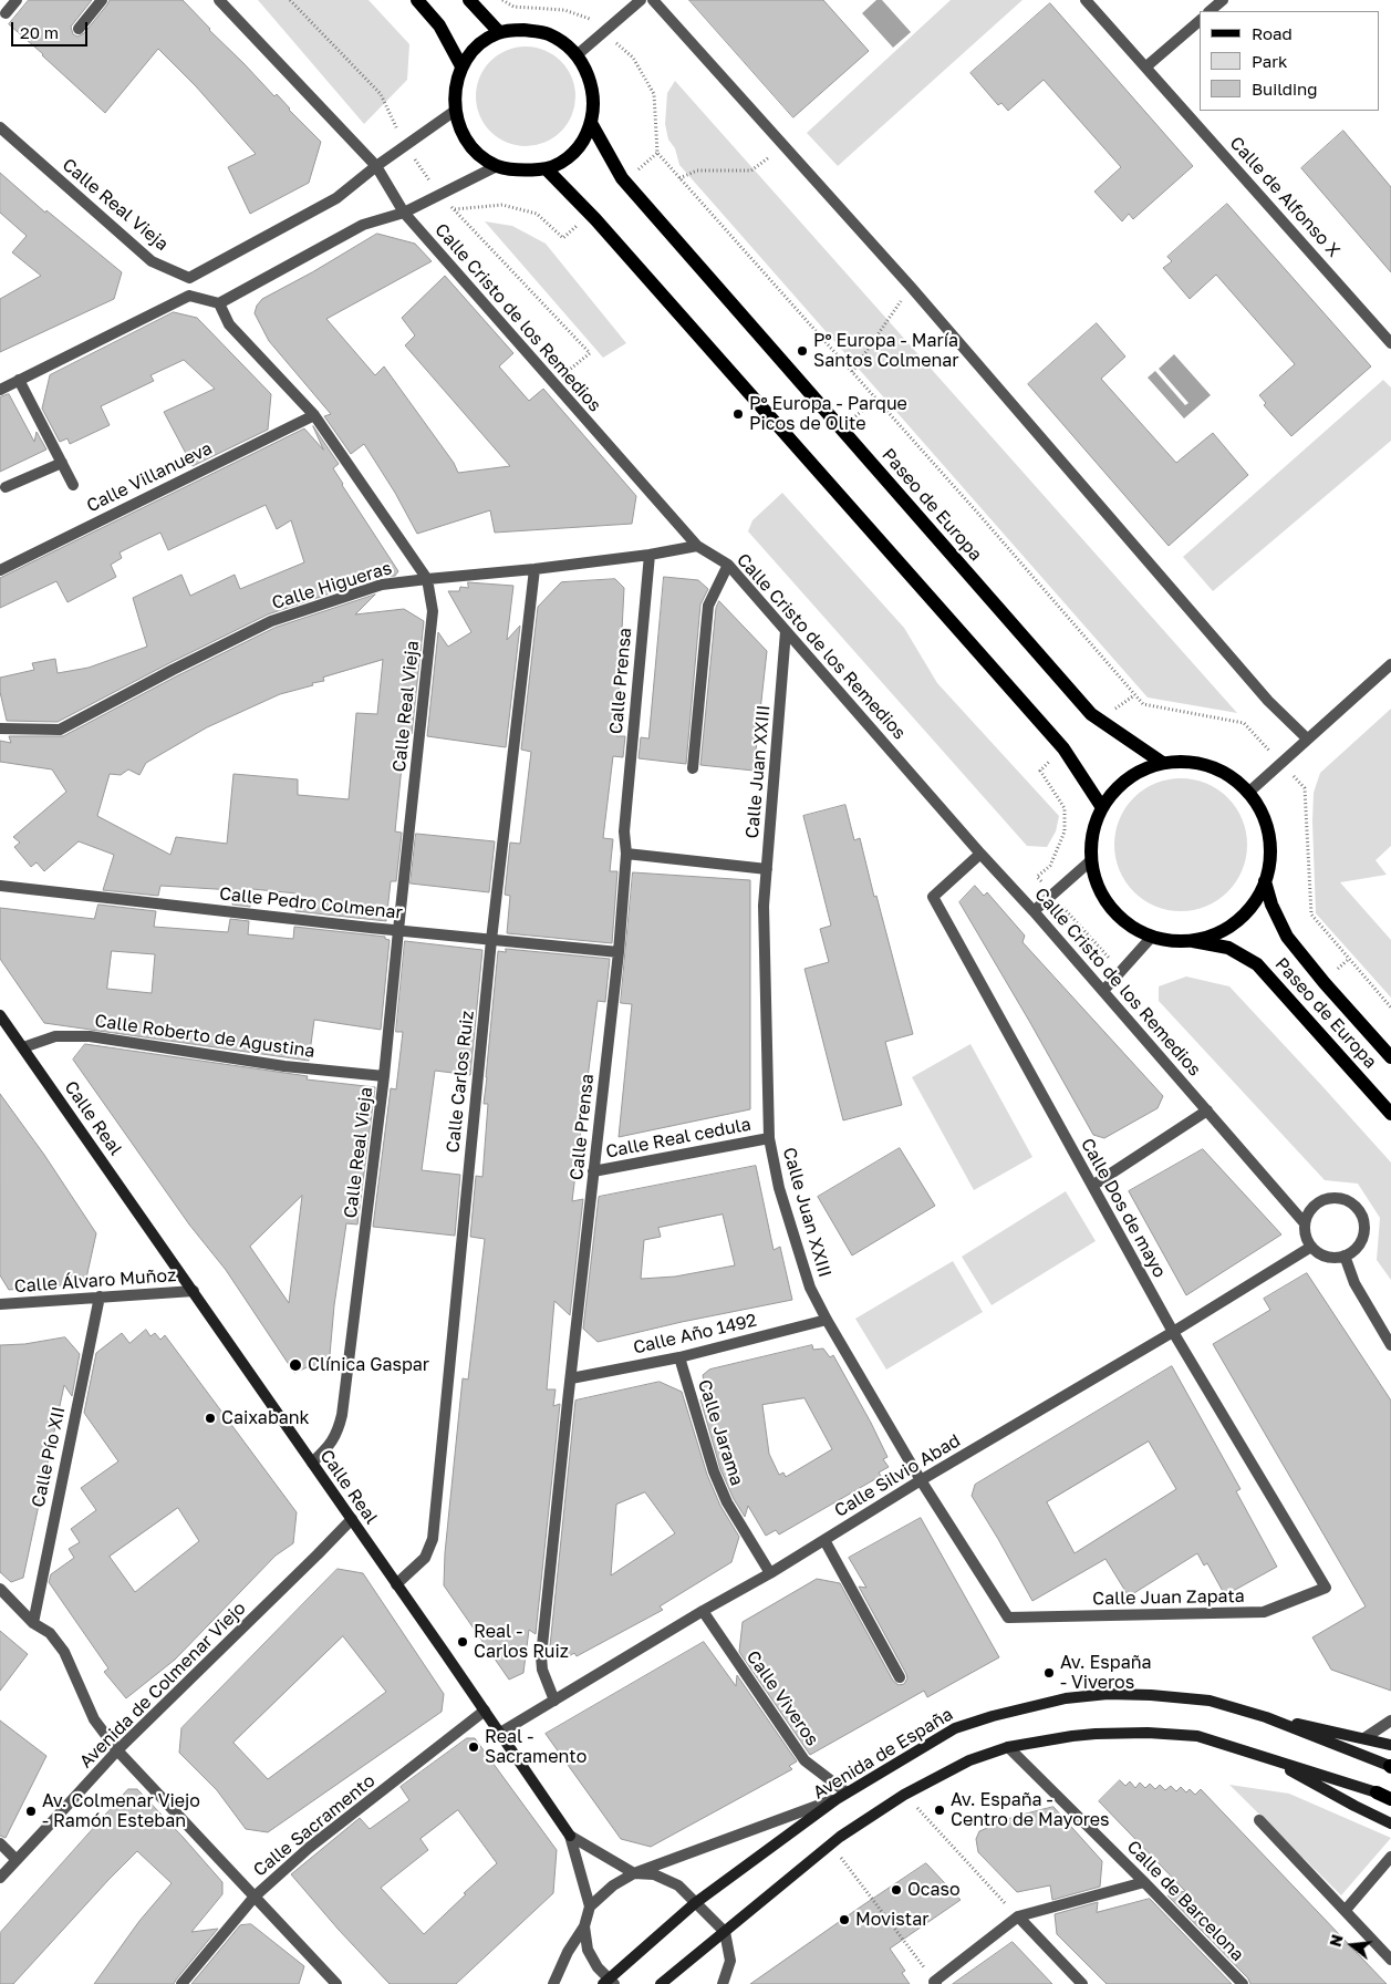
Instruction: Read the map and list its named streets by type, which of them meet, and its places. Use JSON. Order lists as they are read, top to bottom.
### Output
{
  "streets": {
    "main road": ["Paseo de Europa", "Calle Real", "Avenida de España"],
    "street": [
      "Calle de Alfonso X",
      "Calle Real Vieja",
      "Calle Cristo de los Remedios",
      "Calle Villanueva",
      "Calle Higueras",
      "Calle Prensa",
      "Calle Juan XXIII",
      "Calle Pedro Colmenar",
      "Calle Roberto de Agustina",
      "Calle Carlos Ruiz",
      "Calle Real cedula",
      "Calle Dos de mayo",
      "Calle Álvaro Muñoz",
      "Calle Año 1492",
      "Calle Jarama",
      "Calle Pío XII",
      "Calle Silvio Abad",
      "Calle Juan Zapata",
      "Avenida de Colmenar Viejo",
      "Calle Viveros",
      "Calle Sacramento",
      "Calle de Barcelona"
    ]
  },
  "crossings": [
    ["Calle Real Vieja", "Calle Villanueva"],
    ["Calle Real Vieja", "Calle Higueras"],
    ["Calle Real Vieja", "Calle Pedro Colmenar"],
    ["Calle Real Vieja", "Calle Roberto de Agustina"],
    ["Calle Real Vieja", "Calle Real"],
    ["Calle Cristo de los Remedios", "Calle Higueras"],
    ["Calle Cristo de los Remedios", "Calle Juan XXIII"],
    ["Calle Cristo de los Remedios", "Calle Dos de mayo"],
    ["Calle Cristo de los Remedios", "Calle Silvio Abad"],
    ["Calle Higueras", "Calle Prensa"],
    ["Calle Higueras", "Calle Carlos Ruiz"],
    ["Calle Prensa", "Calle Pedro Colmenar"],
    ["Calle Prensa", "Calle Real cedula"],
    ["Calle Prensa", "Calle Año 1492"],
    ["Calle Prensa", "Calle Silvio Abad"],
    ["Calle Juan XXIII", "Calle Real cedula"],
    ["Calle Juan XXIII", "Calle Año 1492"],
    ["Calle Juan XXIII", "Calle Silvio Abad"],
    ["Calle Juan XXIII", "Calle Juan Zapata"],
    ["Calle Pedro Colmenar", "Calle Carlos Ruiz"],
    ["Calle Roberto de Agustina", "Calle Real"],
    ["Calle Carlos Ruiz", "Calle Real"],
    ["Calle Real", "Calle Álvaro Muñoz"],
    ["Calle Real", "Calle Silvio Abad"],
    ["Calle Real", "Avenida de Colmenar Viejo"],
    ["Calle Real", "Calle Sacramento"],
    ["Calle Dos de mayo", "Calle Silvio Abad"],
    ["Calle Dos de mayo", "Calle Juan Zapata"],
    ["Calle Álvaro Muñoz", "Calle Pío XII"],
    ["Calle Año 1492", "Calle Jarama"],
    ["Calle Jarama", "Calle Silvio Abad"],
    ["Calle Silvio Abad", "Calle Viveros"],
    ["Calle Viveros", "Avenida de España"]
  ],
  "places": [
    "Pº Europa - María Santos Colmenar",
    "Pº Europa - Parque Picos de Olite",
    "Clínica Gaspar",
    "Caixabank",
    "Real - Carlos Ruiz",
    "Av. España - Viveros",
    "Real - Sacramento",
    "Av. España - Centro de Mayores",
    "Av. Colmenar Viejo - Ramón Esteban",
    "Ocaso",
    "Movistar"
  ],
  "legend": ["Road", "Park", "Building"],
  "scale_bar": "20 m",
  "north": "left"
}
